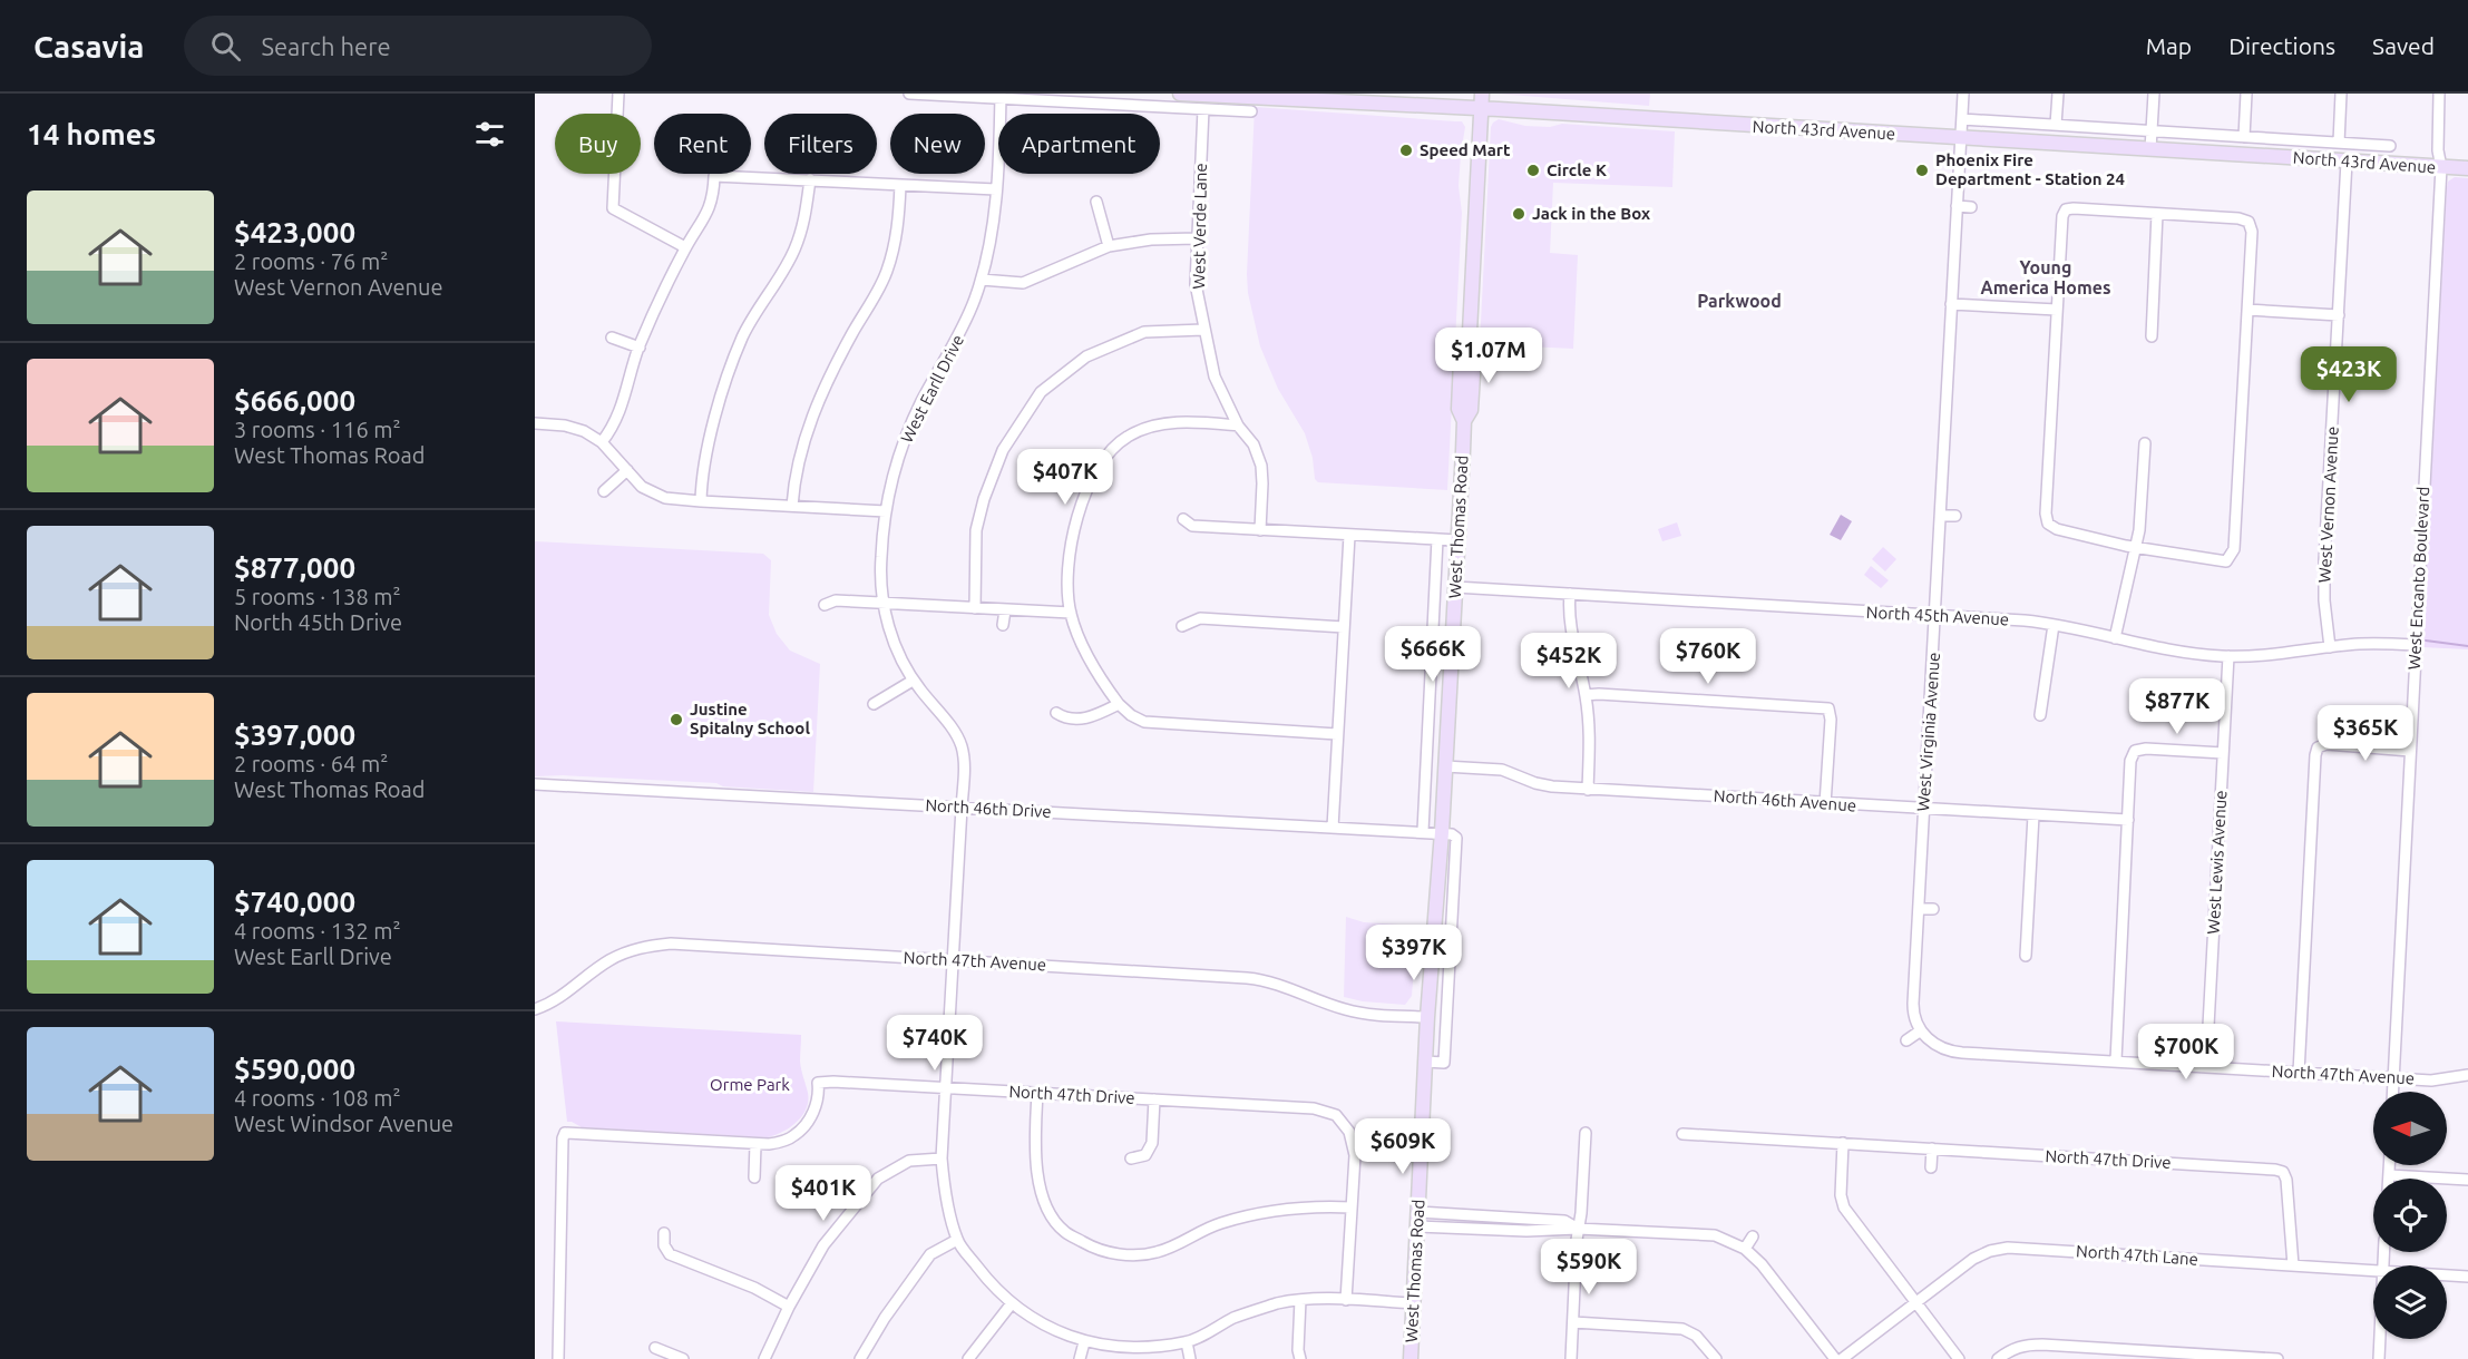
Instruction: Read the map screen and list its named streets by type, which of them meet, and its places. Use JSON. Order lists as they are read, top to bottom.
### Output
{
  "streets": {
    "main road": ["North 43rd Avenue", "West Thomas Road"],
    "street": [
      "West Verde Lane",
      "West Earll Drive",
      "West Vernon Avenue",
      "West Encanto Boulevard",
      "North 45th Avenue",
      "West Virginia Avenue",
      "North 46th Avenue",
      "North 46th Drive",
      "West Lewis Avenue",
      "North 47th Avenue",
      "North 47th Drive",
      "North 47th Lane"
    ]
  },
  "crossings": [
    ["North 43rd Avenue", "West Vernon Avenue"],
    ["North 43rd Avenue", "West Thomas Road"],
    ["North 43rd Avenue", "West Encanto Boulevard"],
    ["North 43rd Avenue", "West Virginia Avenue"],
    ["West Earll Drive", "North 46th Drive"],
    ["West Earll Drive", "North 47th Avenue"],
    ["West Earll Drive", "North 47th Drive"],
    ["West Vernon Avenue", "North 45th Avenue"],
    ["West Thomas Road", "North 45th Avenue"],
    ["West Thomas Road", "North 46th Avenue"],
    ["West Thomas Road", "North 46th Drive"],
    ["West Thomas Road", "North 47th Avenue"],
    ["West Encanto Boulevard", "North 45th Avenue"],
    ["West Encanto Boulevard", "North 47th Avenue"],
    ["North 45th Avenue", "West Virginia Avenue"],
    ["North 45th Avenue", "West Lewis Avenue"],
    ["West Virginia Avenue", "North 46th Avenue"],
    ["West Virginia Avenue", "North 47th Avenue"],
    ["West Lewis Avenue", "North 47th Avenue"],
    ["North 47th Drive", "North 47th Lane"]
  ],
  "districts": ["Young America Homes", "Parkwood"],
  "parks": ["Orme Park"],
  "places": [
    "Speed Mart",
    "Circle K",
    "Phoenix Fire Department - Station 24",
    "Jack in the Box",
    "Justine Spitalny School"
  ],
  "north": "left",
  "page": {
    "header": "Casavia",
    "search": "Search here",
    "nav": ["Map", "Directions", "Saved"],
    "heading": "14 homes",
    "chip": [
      "Buy",
      "Rent",
      "Filters",
      "New",
      "Apartment"
    ],
    "list": [
      {
        "name": "$423,000",
        "note": "2 rooms · 76 m² · West Vernon Avenue"
      },
      {
        "name": "$666,000",
        "note": "3 rooms · 116 m² · West Thomas Road"
      },
      {
        "name": "$877,000",
        "note": "5 rooms · 138 m² · North 45th Drive"
      },
      {
        "name": "$397,000",
        "note": "2 rooms · 64 m² · West Thomas Road"
      },
      {
        "name": "$740,000",
        "note": "4 rooms · 132 m² · West Earll Drive"
      },
      {
        "name": "$590,000",
        "note": "4 rooms · 108 m² · West Windsor Avenue"
      }
    ],
    "price": [
      "$1.07M",
      "$423K",
      "$407K",
      "$666K",
      "$760K",
      "$452K",
      "$877K",
      "$365K",
      "$397K",
      "$740K",
      "$700K",
      "$609K",
      "$401K",
      "$590K"
    ]
  }
}
